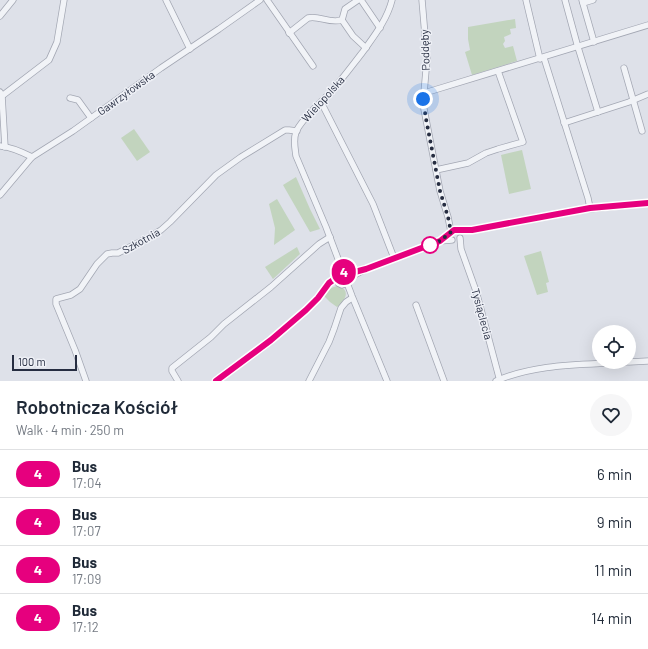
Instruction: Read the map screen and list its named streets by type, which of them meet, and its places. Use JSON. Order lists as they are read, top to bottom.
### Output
{
  "streets": {
    "street": [
      "Poddęby",
      "Gawrzyłowska",
      "Wielopolska",
      "Szkotnia",
      "Tysiąclecia"
    ]
  },
  "crossings": [
    ["Poddęby", "Tysiąclecia"],
    ["Wielopolska", "Szkotnia"]
  ],
  "lines": ["bus line 4"],
  "scale_bar": "100 m",
  "page": {
    "on_map": "4",
    "scale": "100 m",
    "heading": ["Robotnicza Kościół", "Walk · 4 min · 250 m"],
    "list": [
      {
        "mark": "4",
        "name": "Bus",
        "note": "17:04",
        "value": "6 min"
      },
      {
        "mark": "4",
        "name": "Bus",
        "note": "17:07",
        "value": "9 min"
      },
      {
        "mark": "4",
        "name": "Bus",
        "note": "17:09",
        "value": "11 min"
      },
      {
        "mark": "4",
        "name": "Bus",
        "note": "17:12",
        "value": "14 min"
      }
    ]
  }
}
